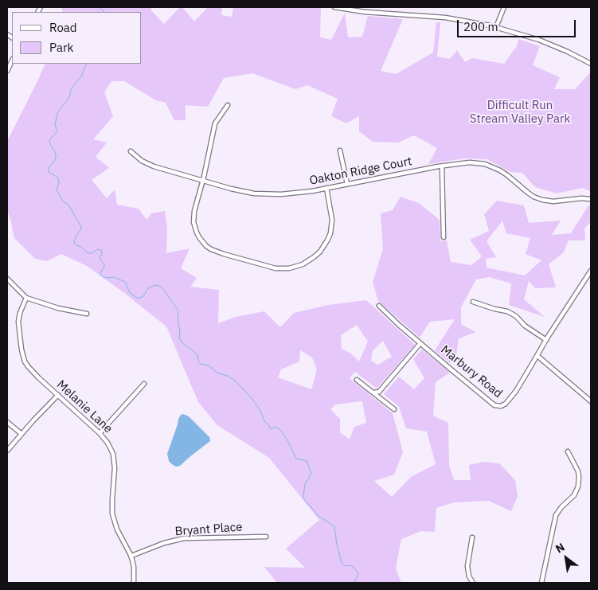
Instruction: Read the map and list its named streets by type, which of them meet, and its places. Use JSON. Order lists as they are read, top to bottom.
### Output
{
  "streets": {
    "street": [
      "Oakton Ridge Court",
      "Marbury Road",
      "Melanie Lane",
      "Bryant Place"
    ]
  },
  "crossings": [
    ["Melanie Lane", "Bryant Place"]
  ],
  "parks": ["Difficult Run Stream Valley Park"],
  "legend": ["Road", "Park"],
  "scale_bar": "200 m",
  "north": "top left"
}
